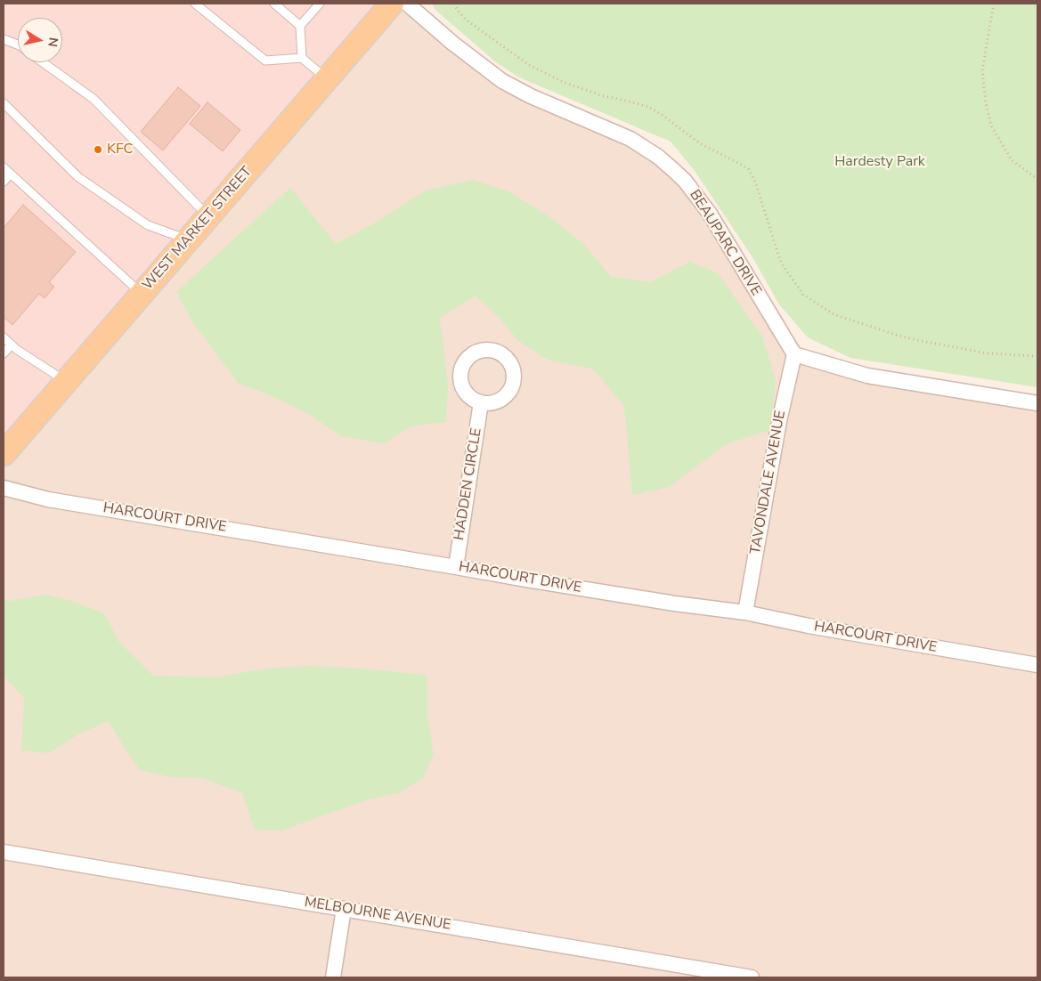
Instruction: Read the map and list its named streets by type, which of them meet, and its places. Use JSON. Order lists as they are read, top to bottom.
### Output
{
  "streets": {
    "main road": ["WEST MARKET STREET"],
    "street": [
      "BEAUPARC DRIVE",
      "TAVONDALE AVENUE",
      "HADDEN CIRCLE",
      "HARCOURT DRIVE",
      "MELBOURNE AVENUE"
    ]
  },
  "crossings": [
    ["BEAUPARC DRIVE", "TAVONDALE AVENUE"],
    ["TAVONDALE AVENUE", "HARCOURT DRIVE"],
    ["HADDEN CIRCLE", "HARCOURT DRIVE"]
  ],
  "parks": ["Hardesty Park"],
  "places": ["KFC"],
  "north": "right"
}
